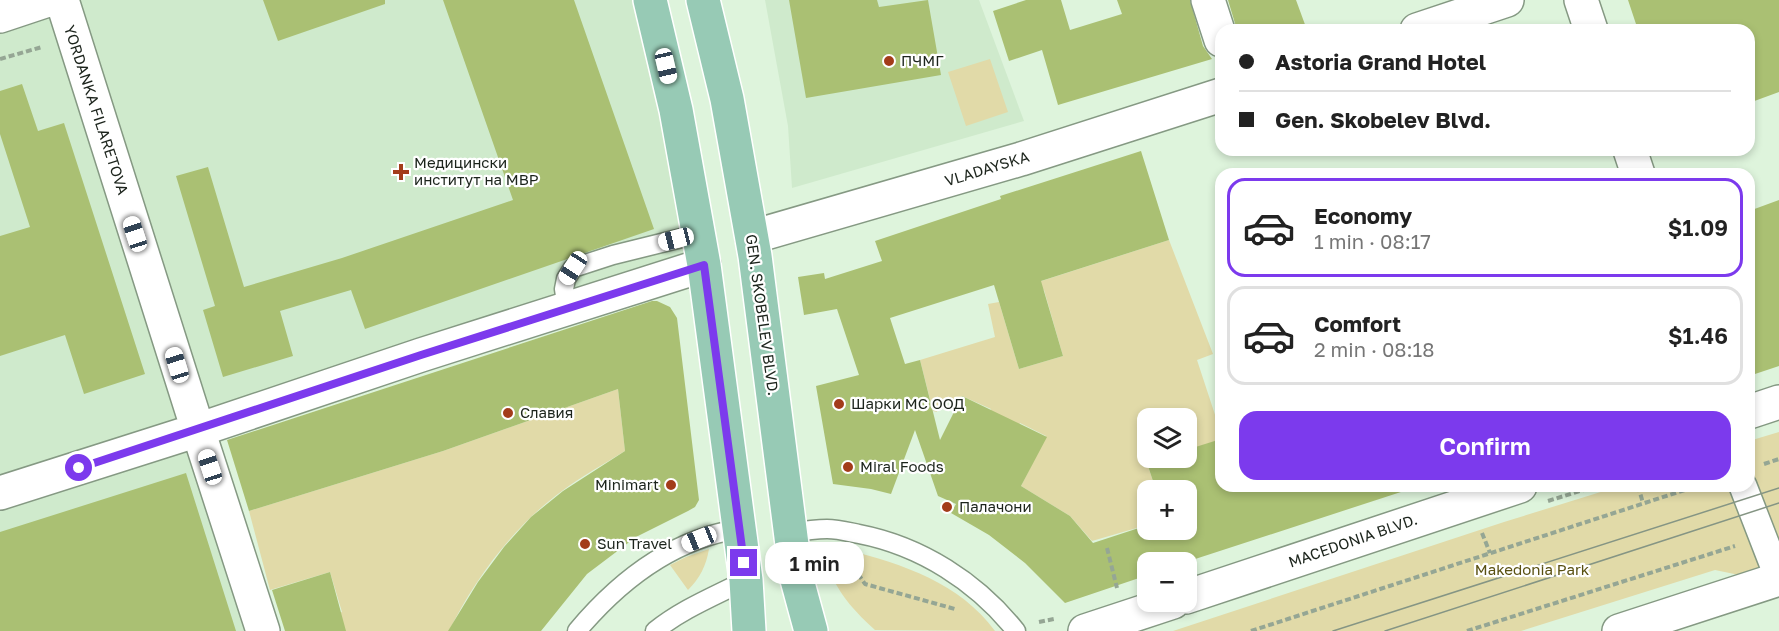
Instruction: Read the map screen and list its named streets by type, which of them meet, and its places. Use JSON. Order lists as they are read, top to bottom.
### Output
{
  "streets": {
    "main road": ["GEN. SKOBELEV BLVD."],
    "street": ["YORDANKA FILARETOVA", "VLADAYSKA", "MACEDONIA BLVD."]
  },
  "crossings": [
    ["VLADAYSKA", "GEN. SKOBELEV BLVD."]
  ],
  "parks": ["Makedonia Park"],
  "places": {
    "other": [
      "ПЧМГ",
      "Шарки МС ООД",
      "Славия",
      "Miral Foods",
      "Minimart",
      "Палачони",
      "Sun Travel"
    ],
    "health": ["Медицински институт на МВР"]
  },
  "page": {
    "banner": ["Astoria Grand Hotel", "Gen. Skobelev Blvd."],
    "list": [
      {
        "name": "Economy",
        "note": "1 min · 08:17",
        "value": "$1.09"
      },
      {
        "name": "Comfort",
        "note": "2 min · 08:18",
        "value": "$1.46"
      }
    ],
    "buttons": "Confirm",
    "map_buttons": ["+", "−"],
    "bubble": "1 min"
  }
}
